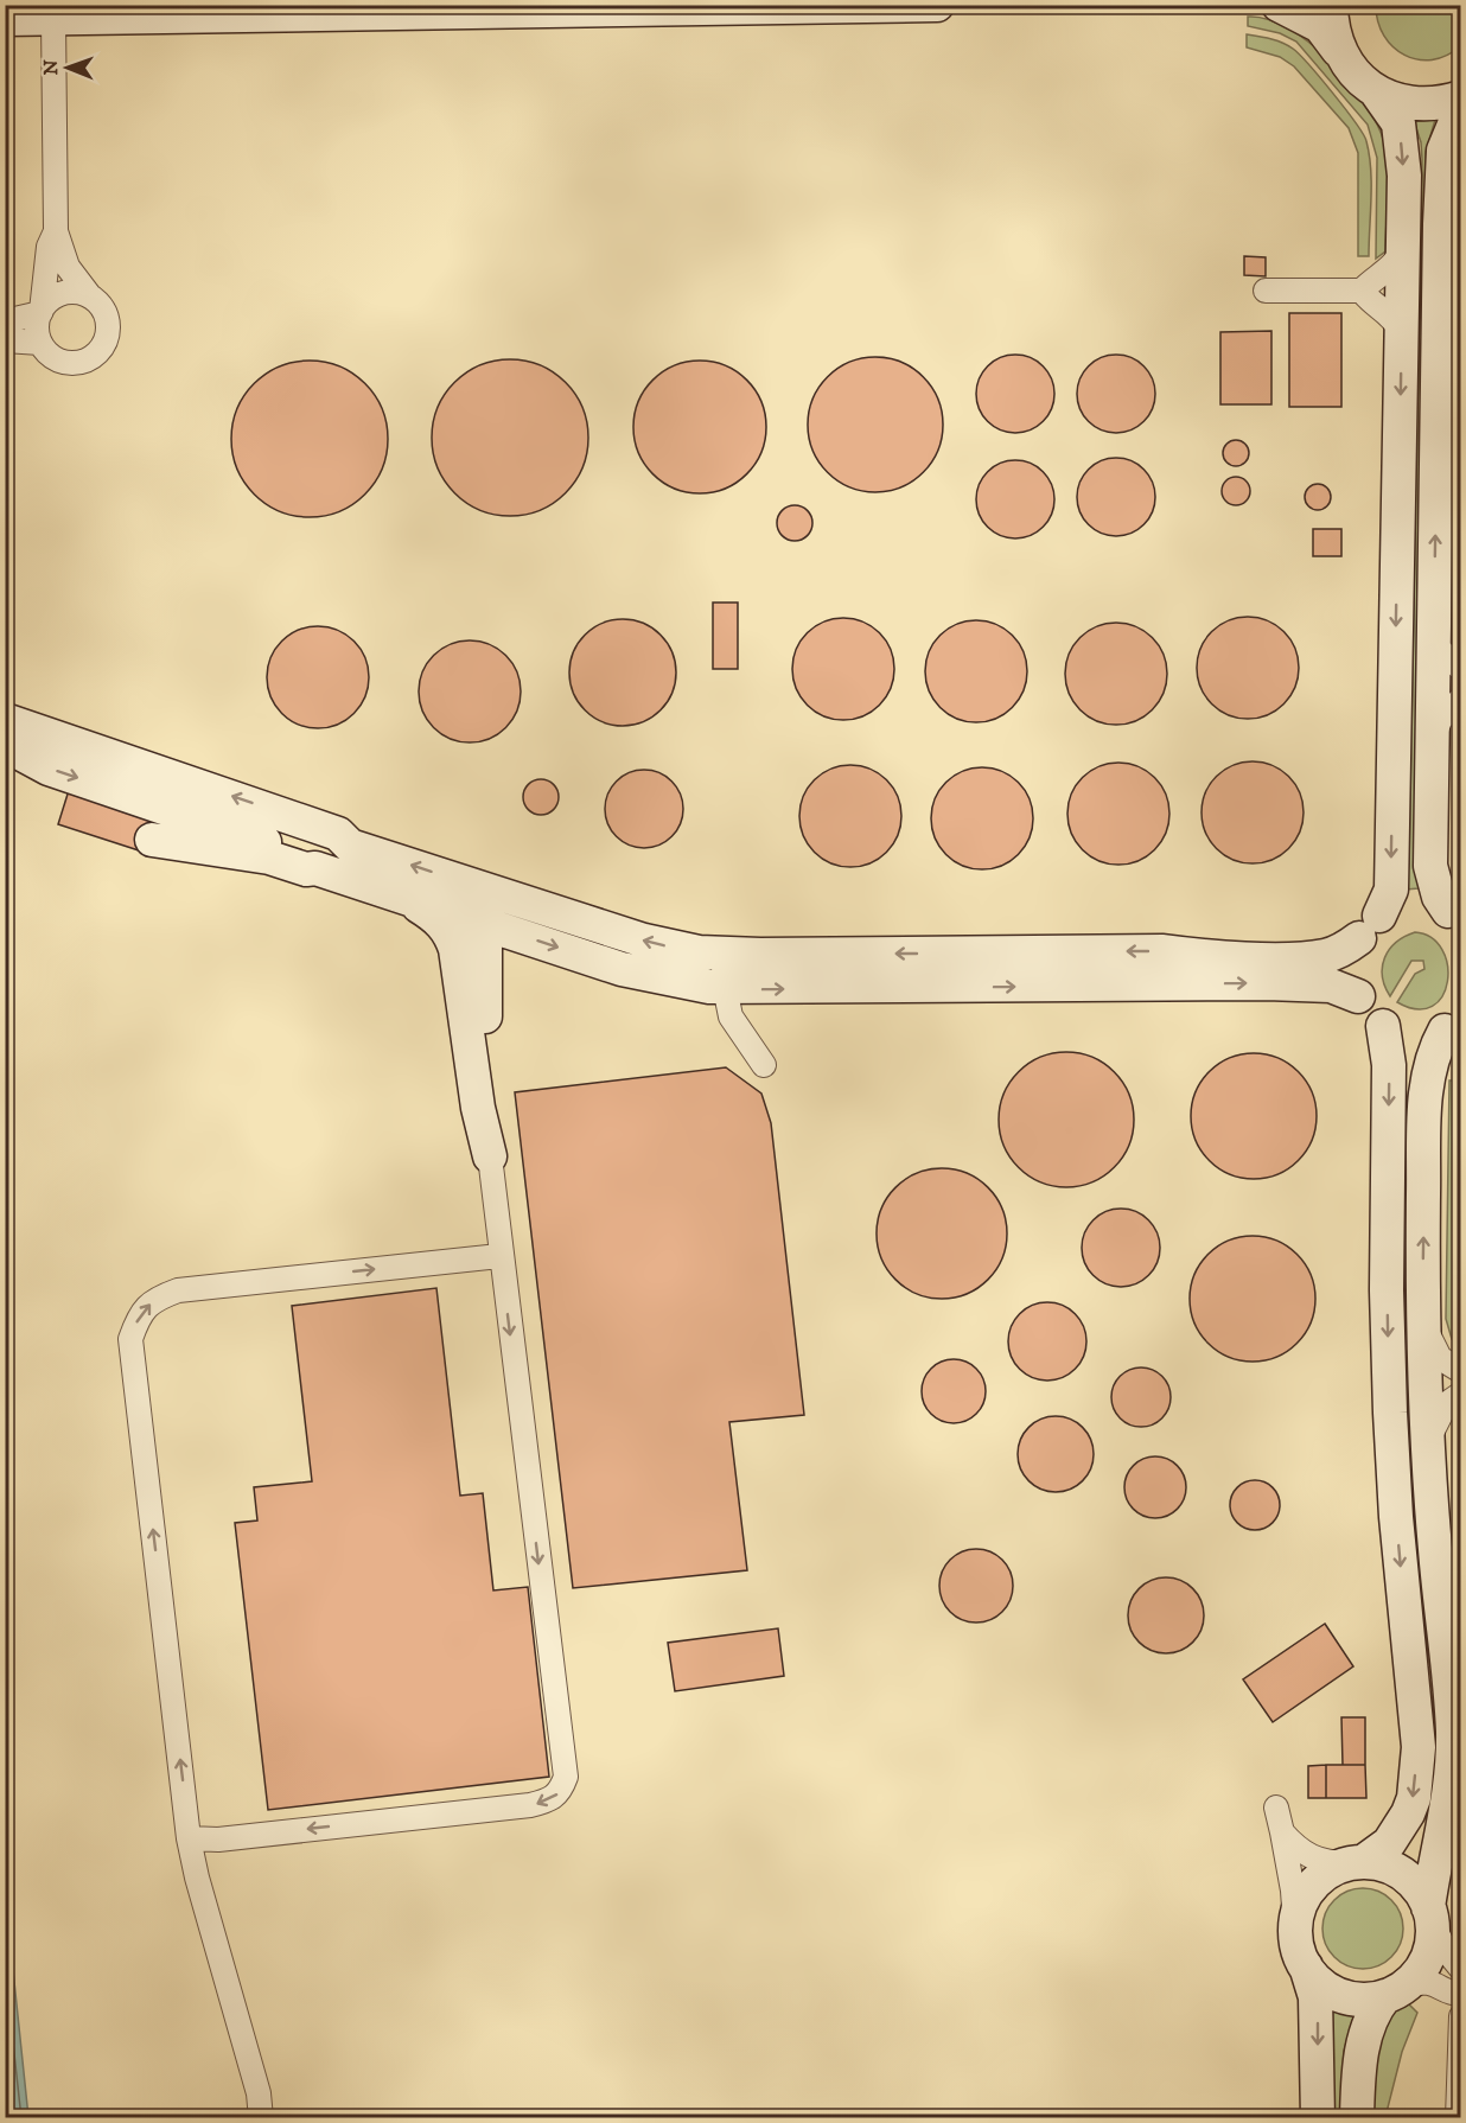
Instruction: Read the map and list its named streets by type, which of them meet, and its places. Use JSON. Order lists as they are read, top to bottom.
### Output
{
  "north": "left"
}
